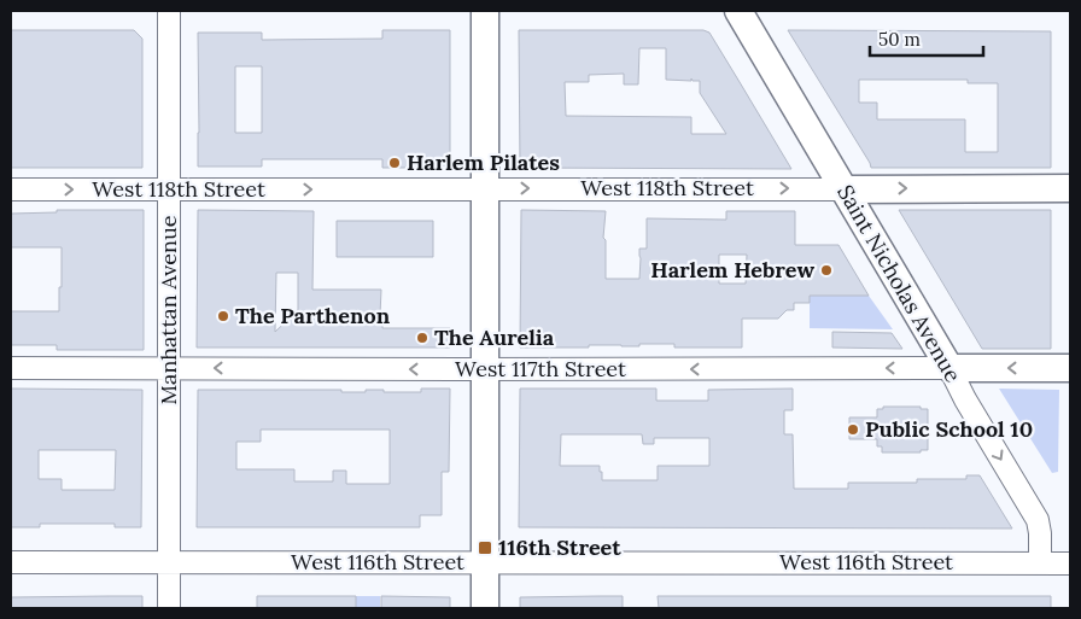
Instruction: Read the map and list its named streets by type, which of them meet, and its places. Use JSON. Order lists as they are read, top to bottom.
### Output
{
  "streets": {
    "main road": ["West 118th Street", "Saint Nicholas Avenue", "West 117th Street"],
    "street": ["Manhattan Avenue", "West 116th Street"]
  },
  "crossings": [
    ["West 118th Street", "Saint Nicholas Avenue"],
    ["West 118th Street", "Manhattan Avenue"],
    ["Saint Nicholas Avenue", "West 117th Street"],
    ["Saint Nicholas Avenue", "West 116th Street"],
    ["Manhattan Avenue", "West 117th Street"],
    ["Manhattan Avenue", "West 116th Street"]
  ],
  "one_way": ["West 118th Street", "West 117th Street"],
  "places": {
    "other": [
      "Harlem Pilates",
      "Harlem Hebrew",
      "The Parthenon",
      "The Aurelia",
      "Public School 10"
    ],
    "transit": ["116th Street"]
  },
  "scale_bar": "50 m"
}
